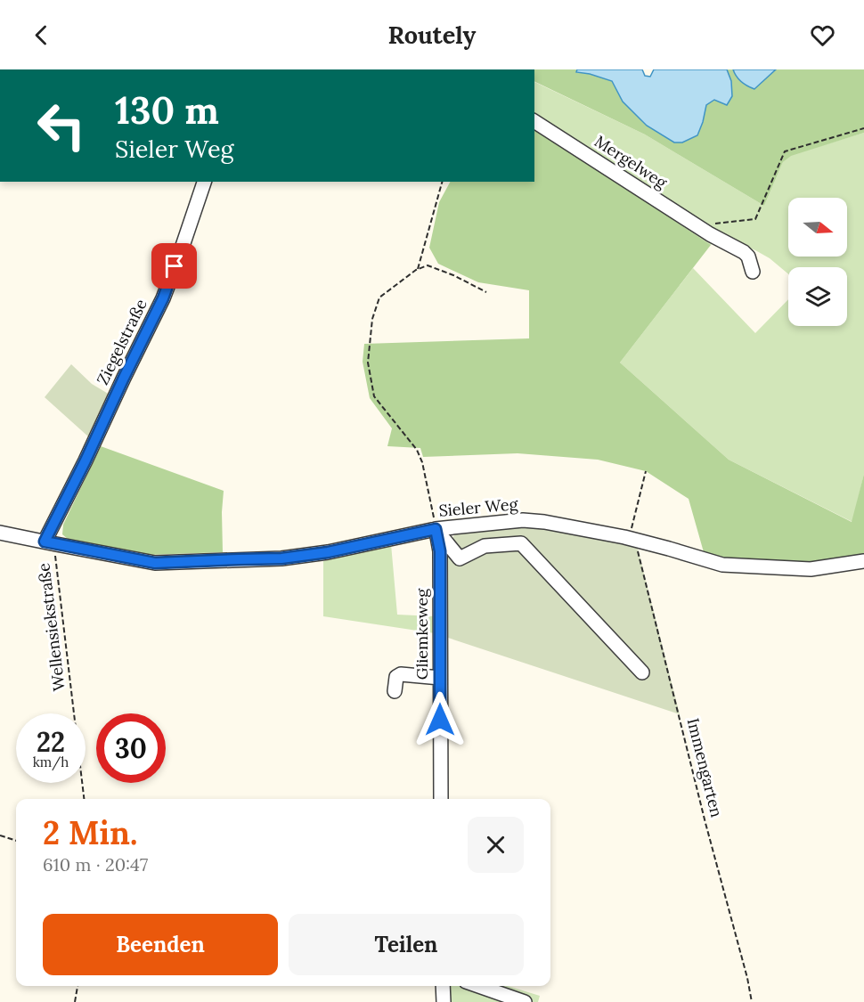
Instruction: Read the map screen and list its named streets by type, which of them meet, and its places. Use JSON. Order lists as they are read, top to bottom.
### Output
{
  "streets": {
    "street": [
      "Mergelweg",
      "Ziegelstraße",
      "Sieler Weg",
      "Gliemkeweg"
    ],
    "path": ["Wellensiekstraße", "Immengarten"]
  },
  "crossings": [
    ["Ziegelstraße", "Sieler Weg"],
    ["Ziegelstraße", "Wellensiekstraße"],
    ["Sieler Weg", "Wellensiekstraße"],
    ["Sieler Weg", "Gliemkeweg"],
    ["Sieler Weg", "Immengarten"]
  ],
  "north": "right",
  "page": {
    "header": "Routely",
    "turn": ["130 m", "Sieler Weg"],
    "speed": "22 km/h",
    "limit": "30",
    "heading": ["2 Min.", "610 m · 20:47"],
    "buttons": ["Beenden", "Teilen"]
  }
}
